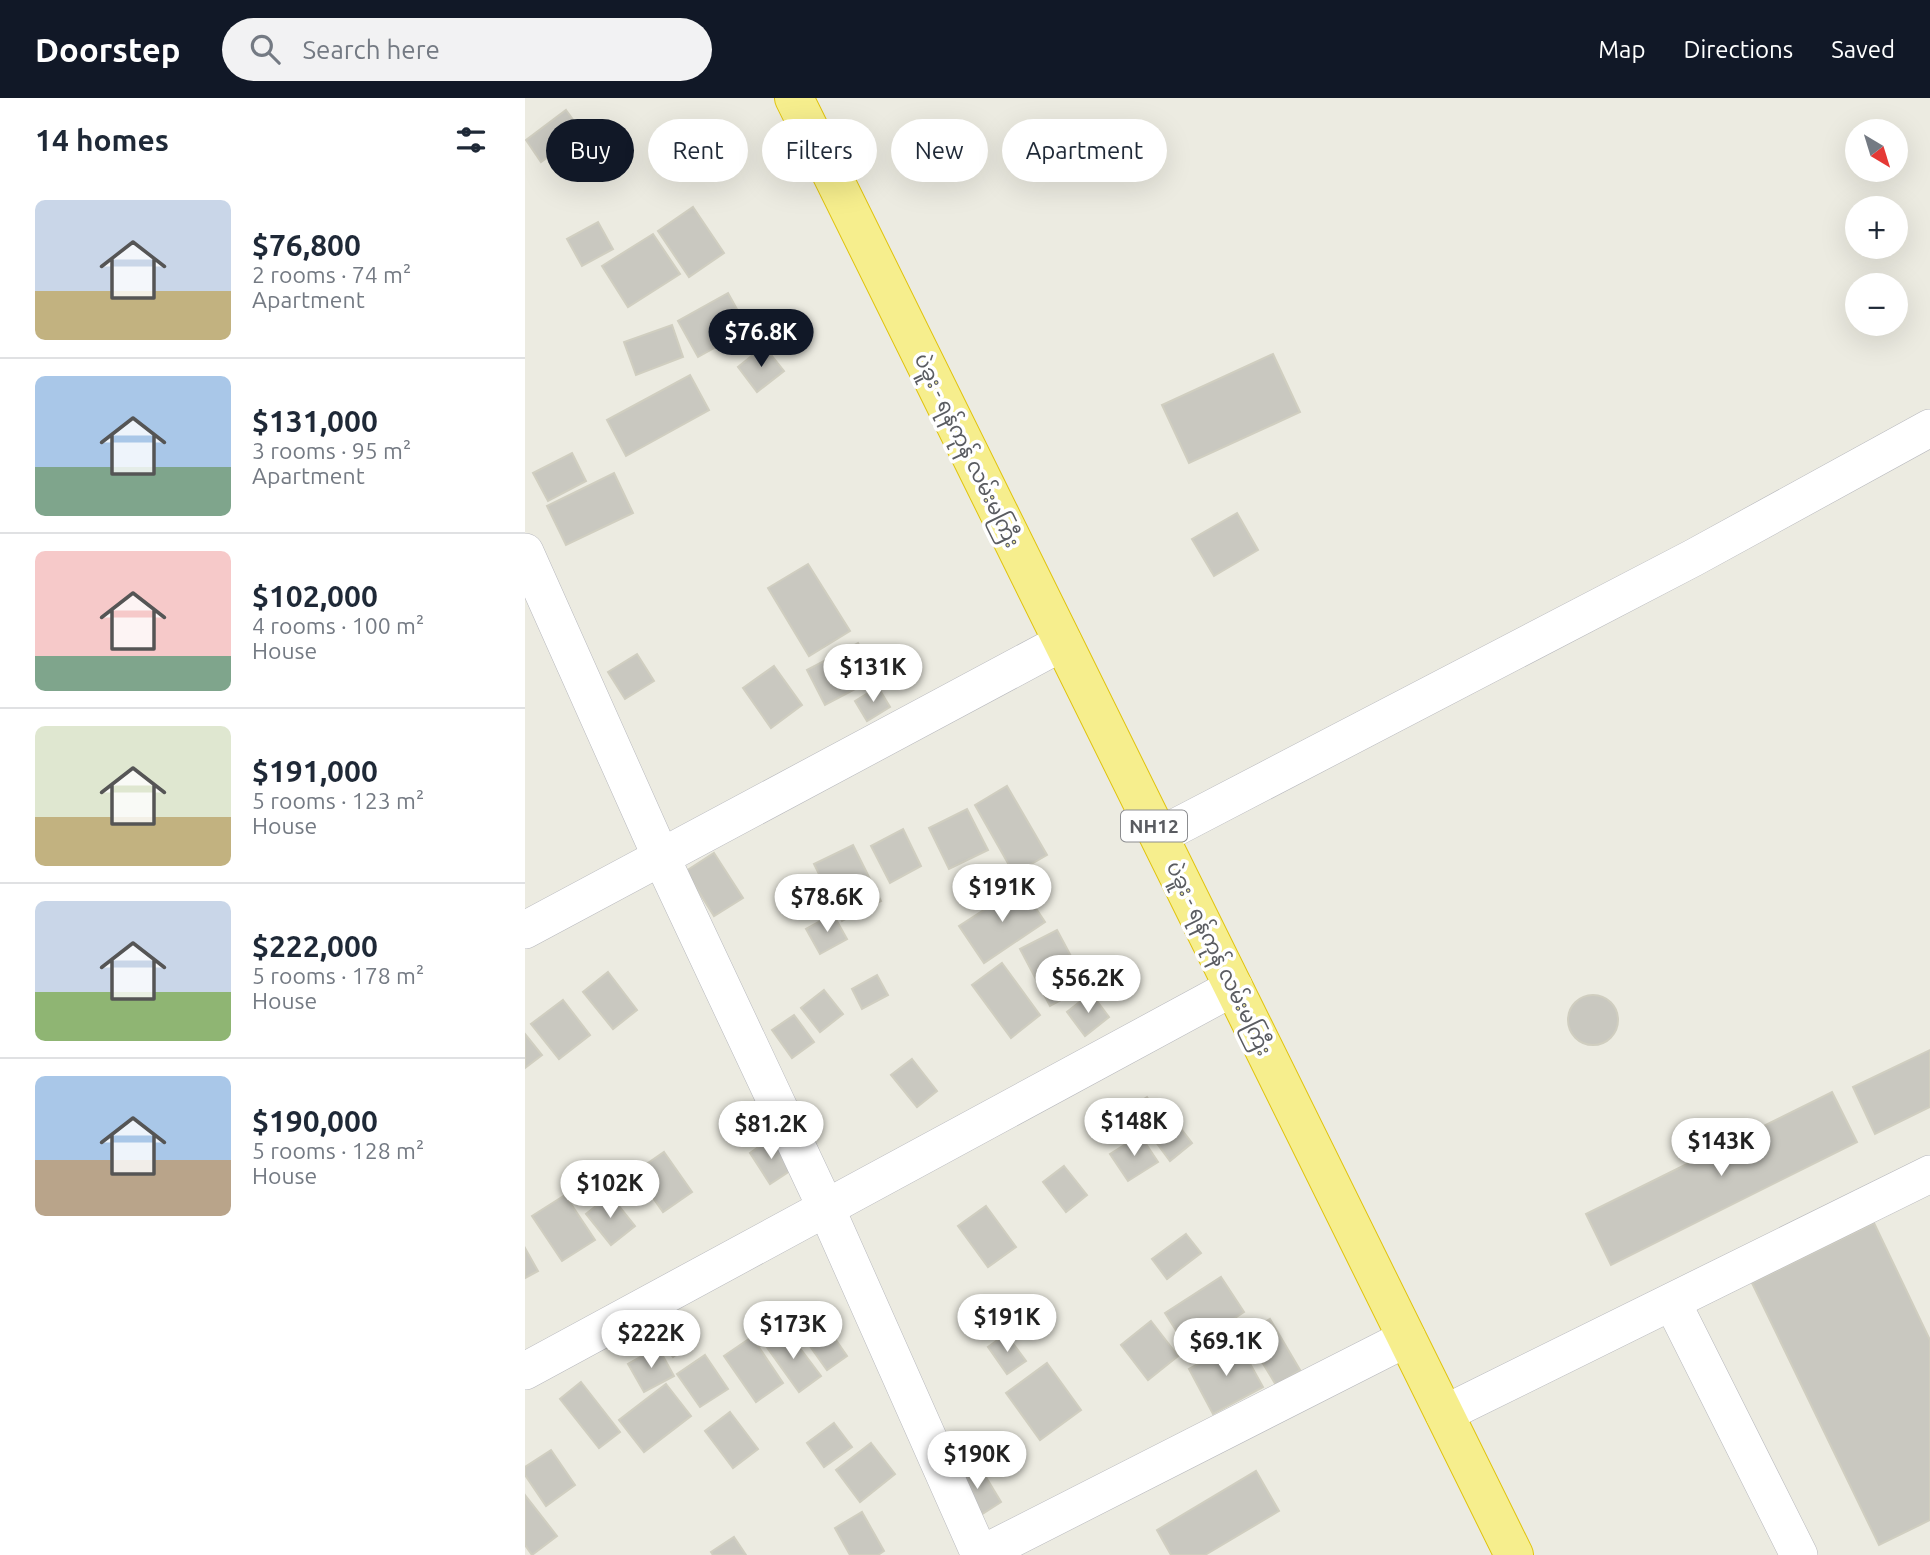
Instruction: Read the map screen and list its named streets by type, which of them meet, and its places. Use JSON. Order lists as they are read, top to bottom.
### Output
{
  "streets": {
    "highway": ["ပဲခူး - ရန်ကုန် လမ်းမကြီး", "NH12"]
  },
  "north": "bottom right",
  "page": {
    "header": "Doorstep",
    "search": "Search here",
    "nav": ["Map", "Directions", "Saved"],
    "heading": "14 homes",
    "map_buttons": ["+", "−"],
    "chip": [
      "Buy",
      "Rent",
      "Filters",
      "New",
      "Apartment"
    ],
    "list": [
      {
        "name": "$76,800",
        "note": "2 rooms · 74 m² · Apartment"
      },
      {
        "name": "$131,000",
        "note": "3 rooms · 95 m² · Apartment"
      },
      {
        "name": "$102,000",
        "note": "4 rooms · 100 m² · House"
      },
      {
        "name": "$191,000",
        "note": "5 rooms · 123 m² · House"
      },
      {
        "name": "$222,000",
        "note": "5 rooms · 178 m² · House"
      },
      {
        "name": "$190,000",
        "note": "5 rooms · 128 m² · House"
      }
    ],
    "price": [
      "$76.8K",
      "$131K",
      "$191K",
      "$78.6K",
      "$56.2K",
      "$148K",
      "$81.2K",
      "$143K",
      "$102K",
      "$191K",
      "$173K",
      "$222K",
      "$69.1K",
      "$190K"
    ]
  }
}
